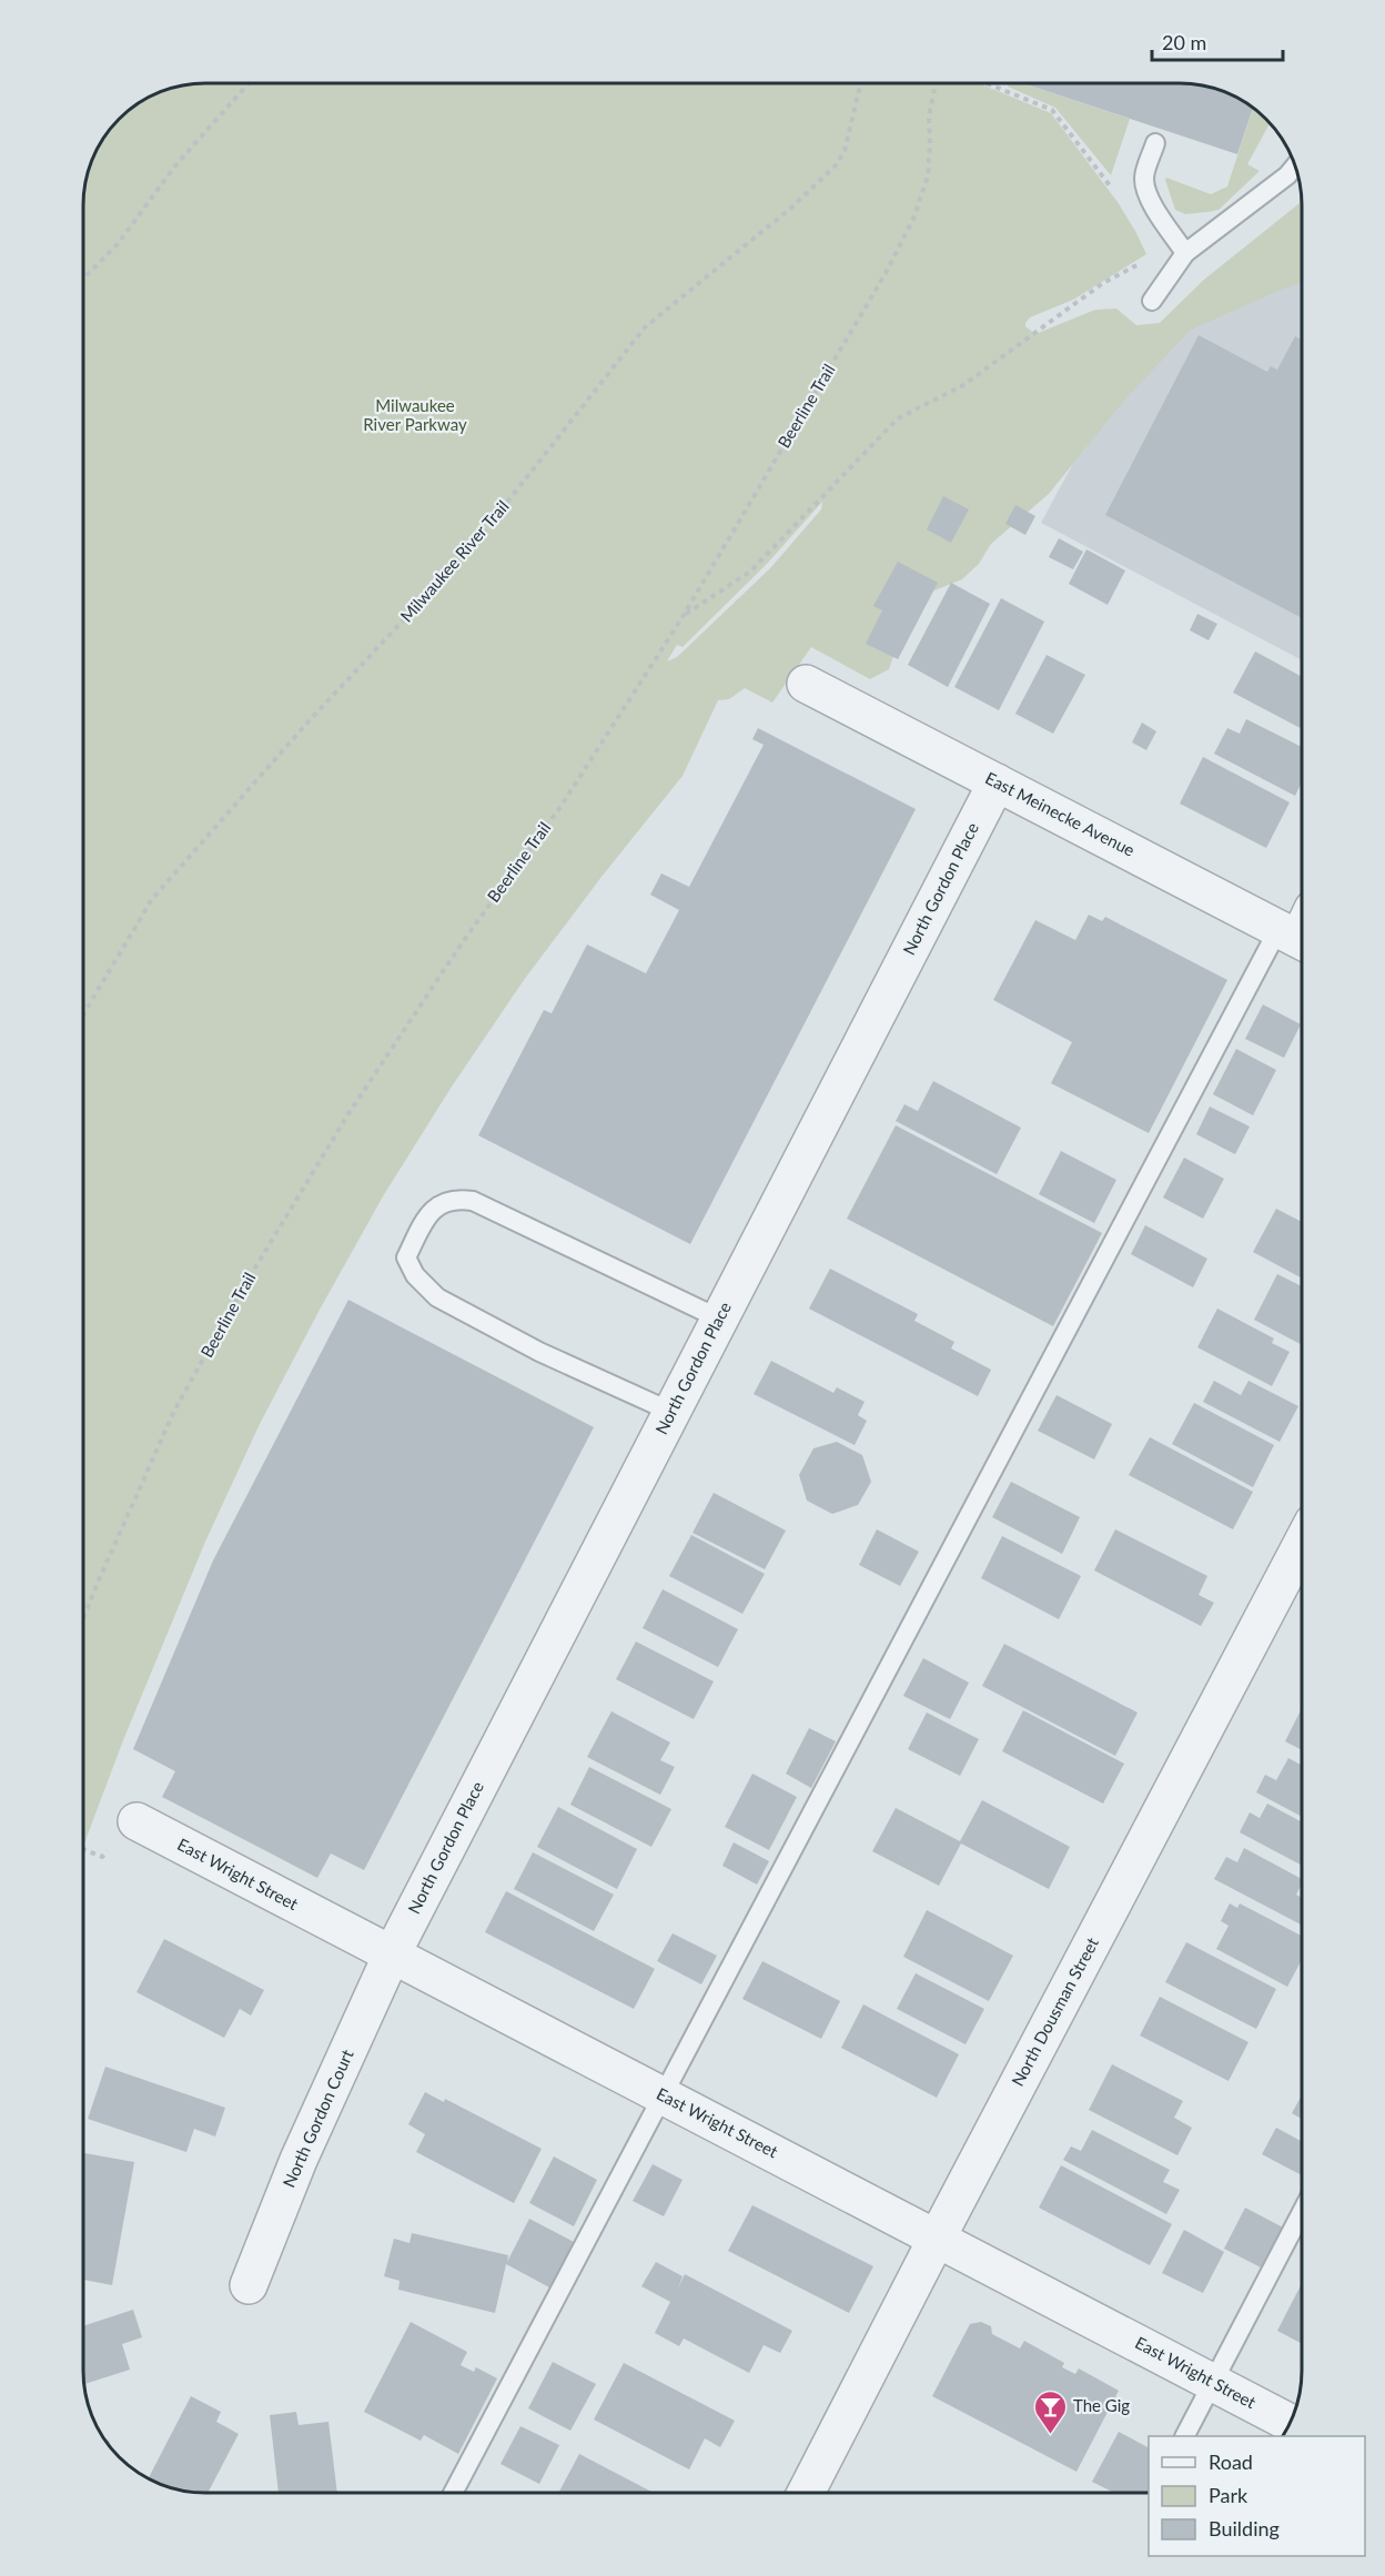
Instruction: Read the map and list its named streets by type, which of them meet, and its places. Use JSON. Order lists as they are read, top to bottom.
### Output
{
  "streets": {
    "street": [
      "East Meinecke Avenue",
      "North Gordon Place",
      "East Wright Street",
      "North Dousman Street",
      "North Gordon Court"
    ],
    "path": ["Beerline Trail", "Milwaukee River Trail"]
  },
  "crossings": [
    ["East Meinecke Avenue", "North Gordon Place"],
    ["North Gordon Place", "East Wright Street"],
    ["North Gordon Place", "North Gordon Court"],
    ["East Wright Street", "North Dousman Street"],
    ["East Wright Street", "North Gordon Court"]
  ],
  "parks": ["Milwaukee River Parkway"],
  "places": {
    "bar": ["The Gig"]
  },
  "legend": ["Road", "Park", "Building"],
  "scale_bar": "20 m"
}
